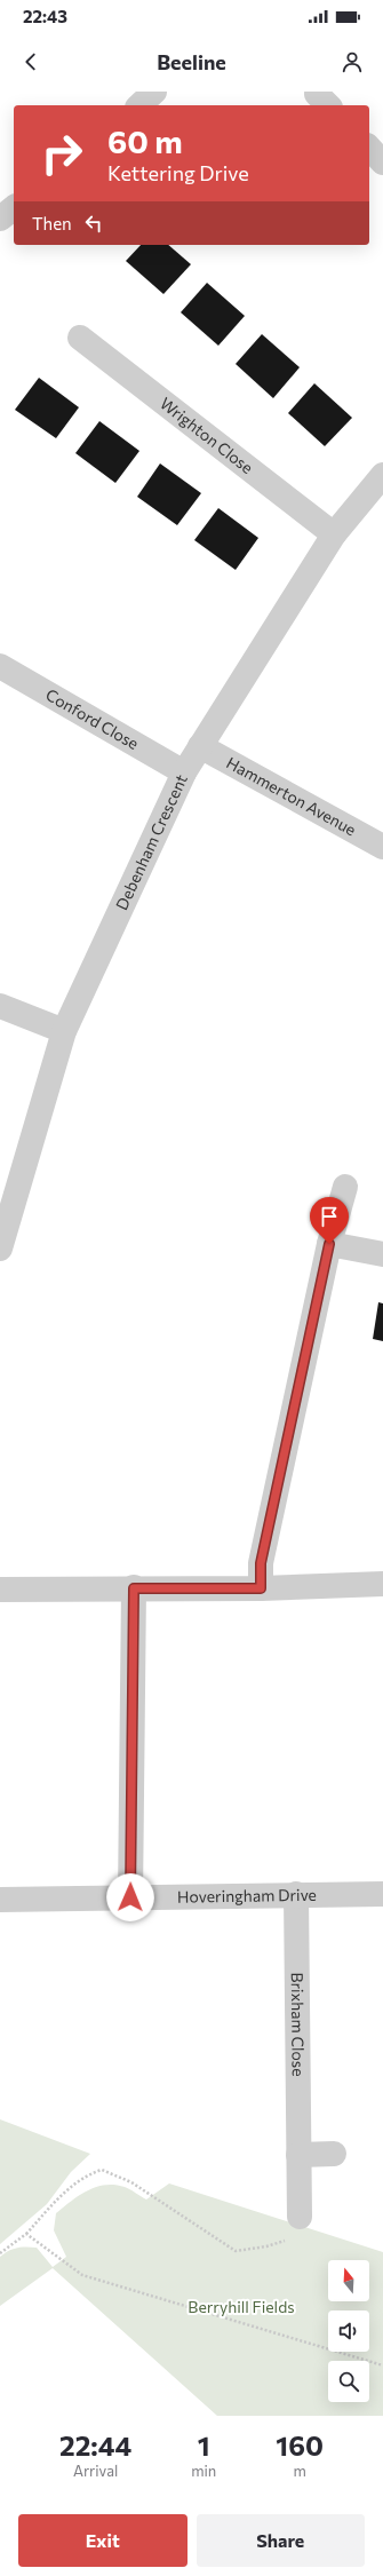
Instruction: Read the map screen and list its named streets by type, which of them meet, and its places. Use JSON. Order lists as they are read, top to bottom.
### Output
{
  "streets": {
    "street": [
      "Wrighton Close",
      "Conford Close",
      "Hammerton Avenue",
      "Debenham Crescent",
      "Hoveringham Drive",
      "Brixham Close"
    ]
  },
  "crossings": [
    ["Wrighton Close", "Debenham Crescent"],
    ["Conford Close", "Debenham Crescent"],
    ["Hammerton Avenue", "Debenham Crescent"],
    ["Hoveringham Drive", "Brixham Close"]
  ],
  "parks": ["Berryhill Fields"],
  "north": "top",
  "page": {
    "status": "22:43",
    "header": "Beeline",
    "turn": ["60 m", "Kettering Drive"],
    "then": "Then",
    "eta": [
      "22:44",
      "Arrival",
      "1",
      "min",
      "160",
      "m"
    ],
    "buttons": ["Exit", "Share"]
  }
}
